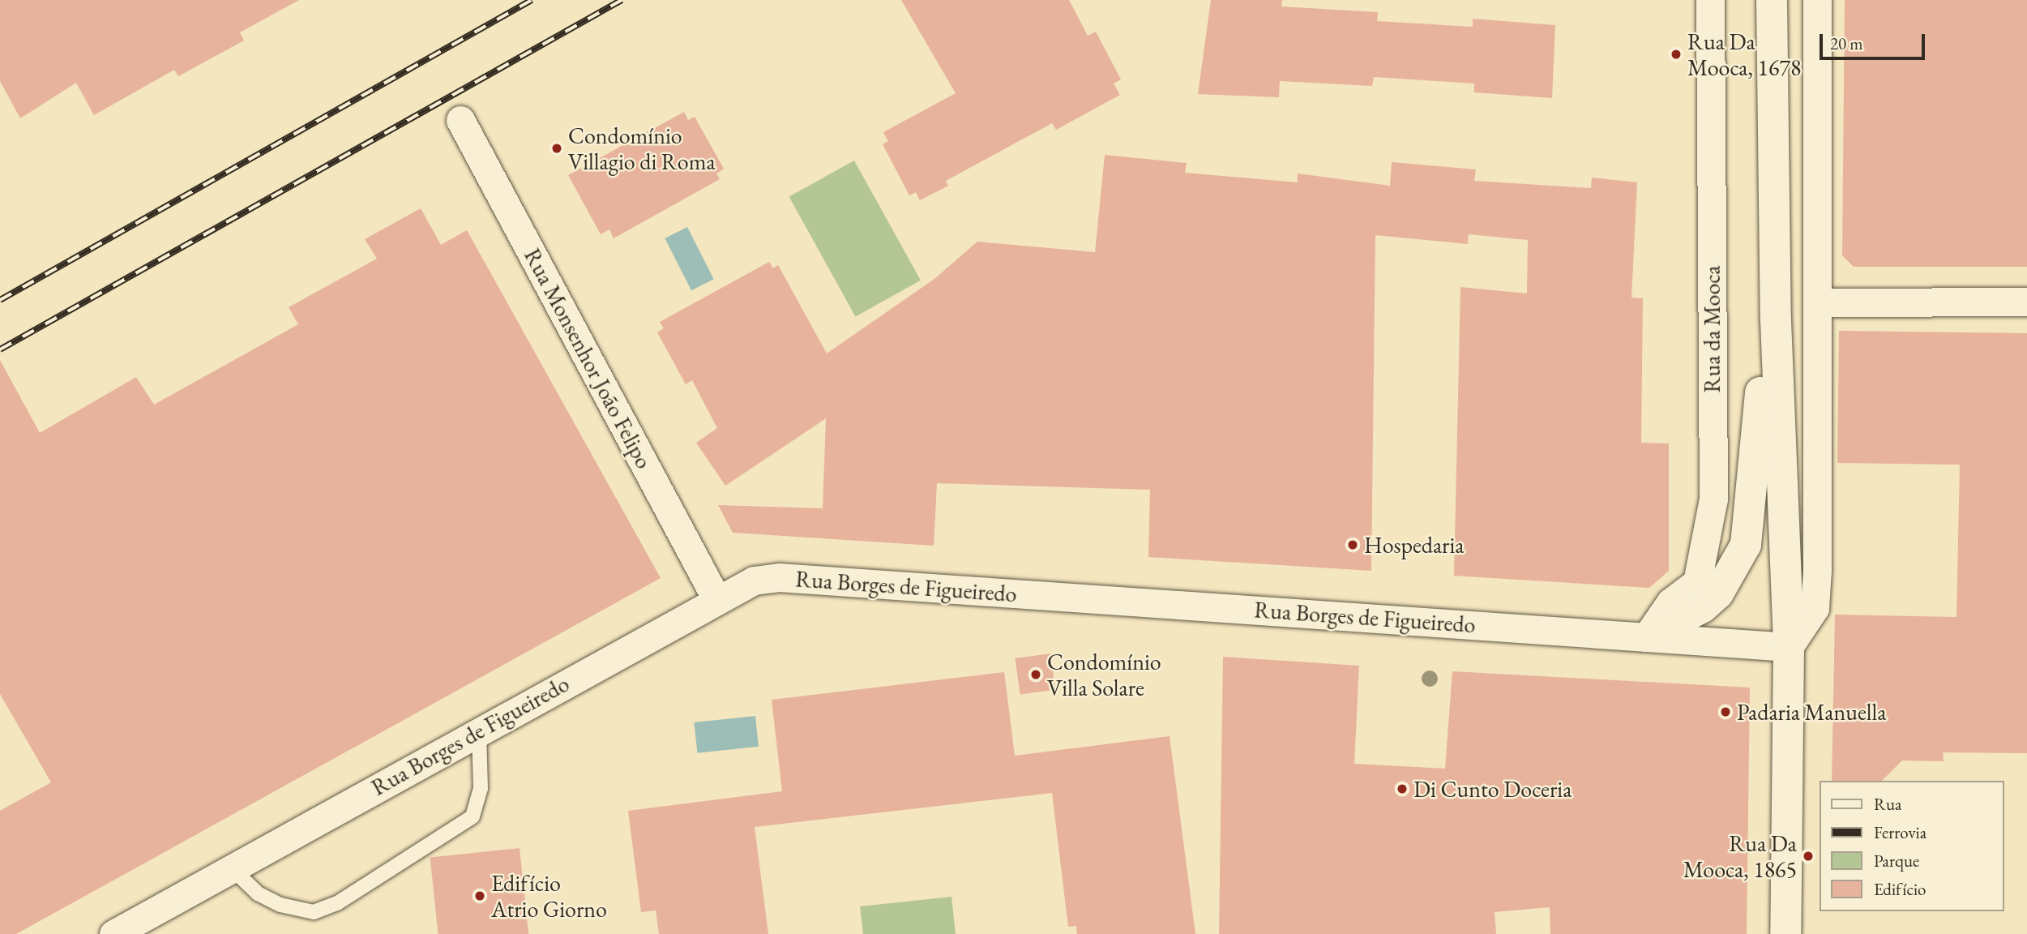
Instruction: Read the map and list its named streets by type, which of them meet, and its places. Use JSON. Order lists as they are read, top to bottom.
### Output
{
  "streets": {
    "street": ["Rua da Mooca", "Rua Monsenhor João Felipo", "Rua Borges de Figueiredo"]
  },
  "crossings": [
    ["Rua da Mooca", "Rua Borges de Figueiredo"],
    ["Rua Monsenhor João Felipo", "Rua Borges de Figueiredo"]
  ],
  "places": [
    "Rua Da Mooca, 1678",
    "Condomínio Villagio di Roma",
    "Hospedaria",
    "Condomínio Villa Solare",
    "Padaria Manuella",
    "Di Cunto Doceria",
    "Rua Da Mooca, 1865",
    "Edifício Atrio Giorno"
  ],
  "legend": [
    "Rua",
    "Ferrovia",
    "Parque",
    "Edifício"
  ],
  "scale_bar": "20 m"
}
